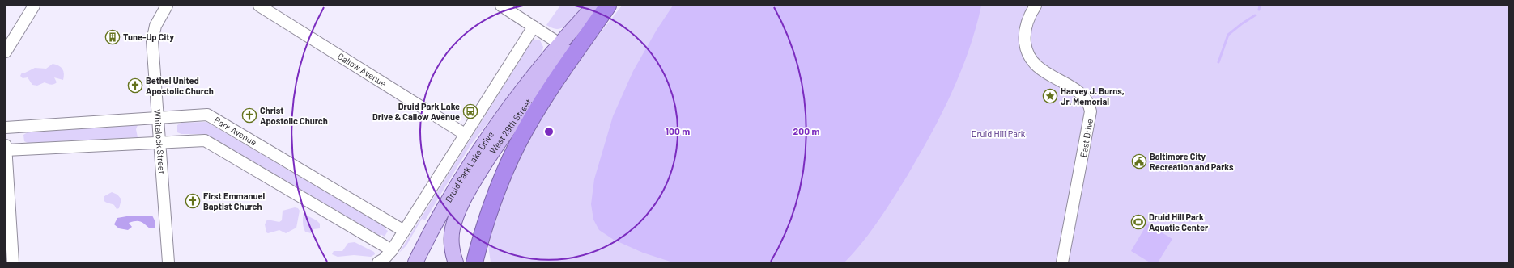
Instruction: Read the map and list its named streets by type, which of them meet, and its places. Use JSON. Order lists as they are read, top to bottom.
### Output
{
  "streets": {
    "main road": ["West 29th Street", "Druid Park Lake Drive"],
    "street": [
      "Callow Avenue",
      "Park Avenue",
      "East Drive",
      "Whitelock Street"
    ]
  },
  "crossings": [
    ["Park Avenue", "Whitelock Street"]
  ],
  "parks": ["Druid Hill Park"],
  "places": {
    "building": ["Tune-Up City"],
    "church": ["Bethel United Apostolic Church", "Christ Apostolic Church", "First Emmanuel Baptist Church"],
    "place": ["Harvey J. Burns, Jr. Memorial"],
    "bus stop": ["Druid Park Lake Drive & Callow Avenue"],
    "public building": ["Baltimore City Recreation and Parks"],
    "sports": ["Druid Hill Park Aquatic Center"]
  },
  "rings": ["100 m", "200 m"]
}
